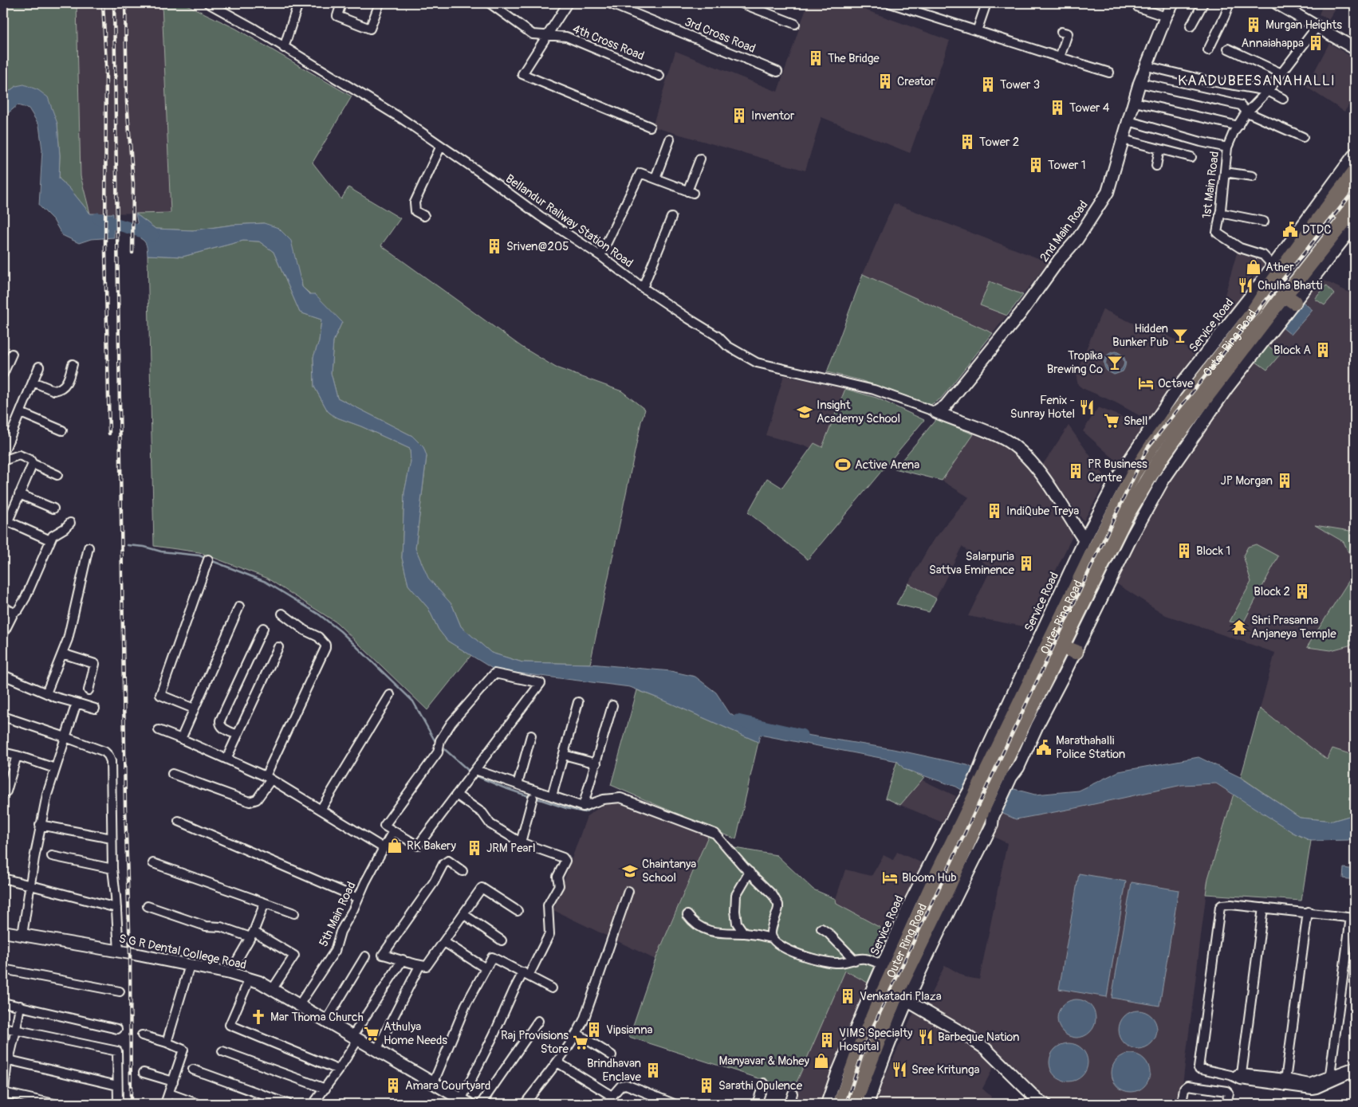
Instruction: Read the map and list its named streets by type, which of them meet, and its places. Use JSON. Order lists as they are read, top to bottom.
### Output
{
  "streets": {
    "highway": ["Outer Ring Road"],
    "street": [
      "3rd Cross Road",
      "4th Cross Road",
      "1st Main Road",
      "Bellandur Railway Station Road",
      "2nd Main Road",
      "Service Road",
      "5th Main Road",
      "S G R Dental College Road"
    ]
  },
  "crossings": [
    ["1st Main Road", "Service Road"],
    ["Bellandur Railway Station Road", "2nd Main Road"],
    ["Service Road", "Outer Ring Road"],
    ["5th Main Road", "S G R Dental College Road"]
  ],
  "districts": ["KAADUBEESANAHALLI"],
  "places": {
    "building": [
      "Murgan Heights",
      "Annaiahappa",
      "The Bridge",
      "Creator",
      "Tower 3",
      "Tower 4",
      "Inventor",
      "Tower 2",
      "Tower 1",
      "Sriven@205",
      "Block A",
      "PR Business Centre",
      "JP Morgan",
      "IndiQube Treya",
      "Block 1",
      "Salarpuria Sattva Eminence",
      "Block 2",
      "JRM Pearl",
      "Venkatadri Plaza",
      "Vipsianna",
      "VIMS Specialty Hospital",
      "Brindhavan Enclave",
      "Amara Courtyard",
      "Sarathi Opulence"
    ],
    "public building": ["DTDC", "Marathahalli Police Station"],
    "shop": ["Ather", "RK Bakery", "Manyavar & Mohey"],
    "restaurant": [
      "Chulha Bhatti",
      "Fenix - Sunray Hotel",
      "Barbeque Nation",
      "Sree Kritunga"
    ],
    "bar": ["Hidden Bunker Pub", "Tropika Brewing Co"],
    "hotel": ["Octave", "Bloom Hub"],
    "school or university": ["Insight Academy School", "Chaintanya School"],
    "supermarket": ["Shell", "Athulya Home Needs", "Raj Provisions Store"],
    "sports": ["Active Arena"],
    "temple": ["Shri Prasanna Anjaneya Temple"],
    "church": ["Mar Thoma Church"]
  }
}
